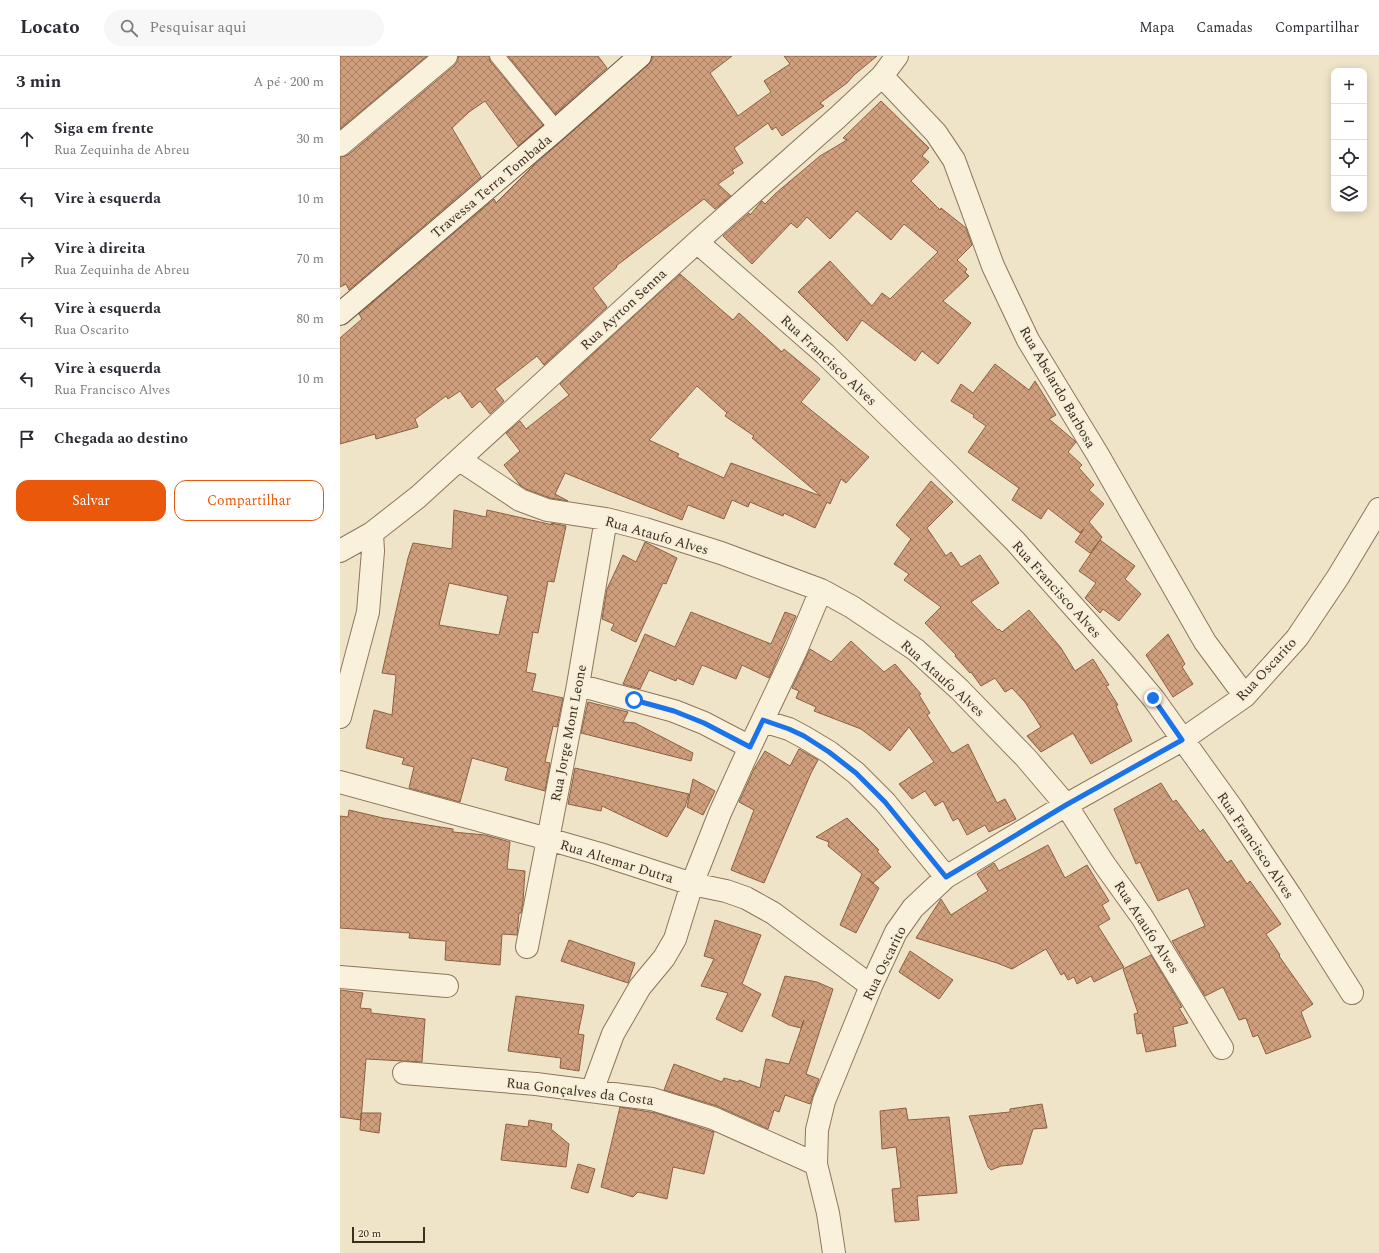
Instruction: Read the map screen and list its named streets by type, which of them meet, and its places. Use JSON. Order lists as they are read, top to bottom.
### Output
{
  "streets": {
    "street": [
      "Travessa Terra Tombada",
      "Rua Ayrton Senna",
      "Rua Francisco Alves",
      "Rua Abelardo Barbosa",
      "Rua Ataufo Alves",
      "Rua Oscarito",
      "Rua Jorge Mont Leone",
      "Rua Altemar Dutra",
      "Rua Gonçalves da Costa"
    ]
  },
  "crossings": [
    ["Rua Ayrton Senna", "Rua Francisco Alves"],
    ["Rua Ayrton Senna", "Rua Abelardo Barbosa"],
    ["Rua Ayrton Senna", "Rua Ataufo Alves"],
    ["Rua Francisco Alves", "Rua Oscarito"],
    ["Rua Abelardo Barbosa", "Rua Oscarito"],
    ["Rua Ataufo Alves", "Rua Oscarito"],
    ["Rua Ataufo Alves", "Rua Jorge Mont Leone"],
    ["Rua Oscarito", "Rua Altemar Dutra"],
    ["Rua Oscarito", "Rua Gonçalves da Costa"],
    ["Rua Jorge Mont Leone", "Rua Altemar Dutra"]
  ],
  "scale_bar": "20 m",
  "page": {
    "header": "Locato",
    "search": "Pesquisar aqui",
    "nav": ["Mapa", "Camadas", "Compartilhar"],
    "heading": ["3 min", "A pé · 200 m"],
    "map_buttons": ["+", "−"],
    "list": [
      ["Siga em frente", "Rua Zequinha de Abreu", "30 m"],
      ["Vire à esquerda", "10 m"],
      ["Vire à direita", "Rua Zequinha de Abreu", "70 m"],
      ["Vire à esquerda", "Rua Oscarito", "80 m"],
      ["Vire à esquerda", "Rua Francisco Alves", "10 m"],
      "Chegada ao destino"
    ],
    "buttons": ["Salvar", "Compartilhar"],
    "scale": "20 m"
  }
}
